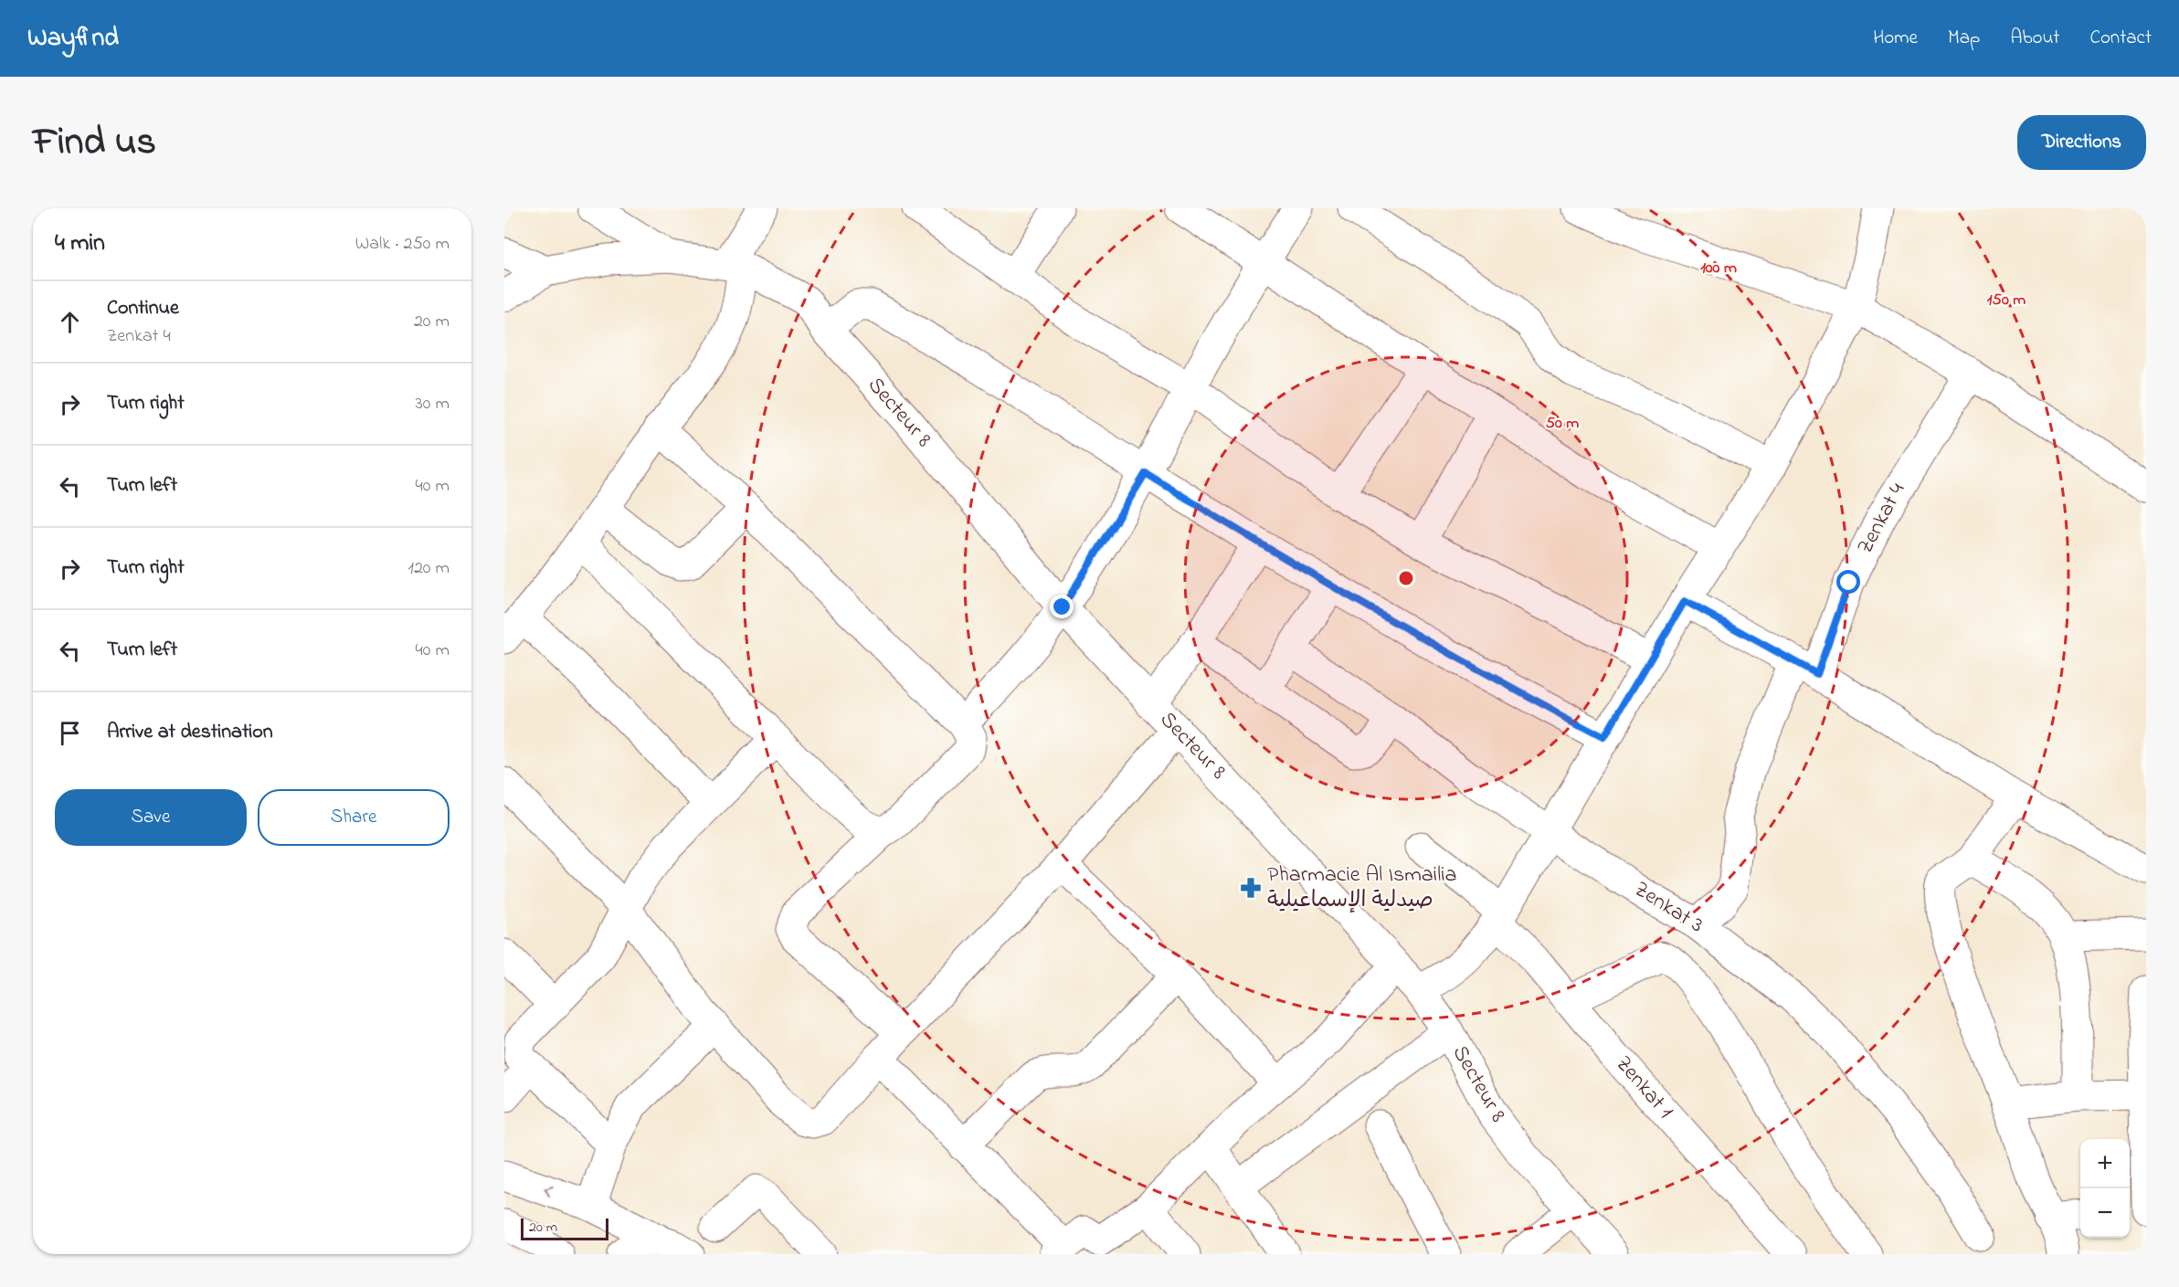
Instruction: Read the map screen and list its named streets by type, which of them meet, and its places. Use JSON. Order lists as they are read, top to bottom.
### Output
{
  "streets": {
    "street": [
      "Secteur 8",
      "Zenkat 4",
      "Zenkat 3",
      "Zenkat 1"
    ]
  },
  "crossings": [
    ["Zenkat 4", "Zenkat 3"]
  ],
  "places": {
    "pharmacy": ["Pharmacie Al Ismailia صيدلية الإسماعيلية"]
  },
  "scale_bar": "20 m",
  "page": {
    "header": "Wayfind",
    "nav": [
      "Home",
      "Map",
      "About",
      "Contact"
    ],
    "title": "Find us",
    "buttons": [
      "Directions",
      ["Save", "Share"]
    ],
    "heading": ["4 min", "Walk · 250 m"],
    "list": [
      ["Continue", "Zenkat 4", "20 m"],
      ["Turn right", "30 m"],
      ["Turn left", "40 m"],
      ["Turn right", "120 m"],
      ["Turn left", "40 m"],
      "Arrive at destination"
    ],
    "map_buttons": ["+", "−"],
    "scale": "20 m"
  },
  "rings": ["100 m", "150 m", "50 m"]
}
